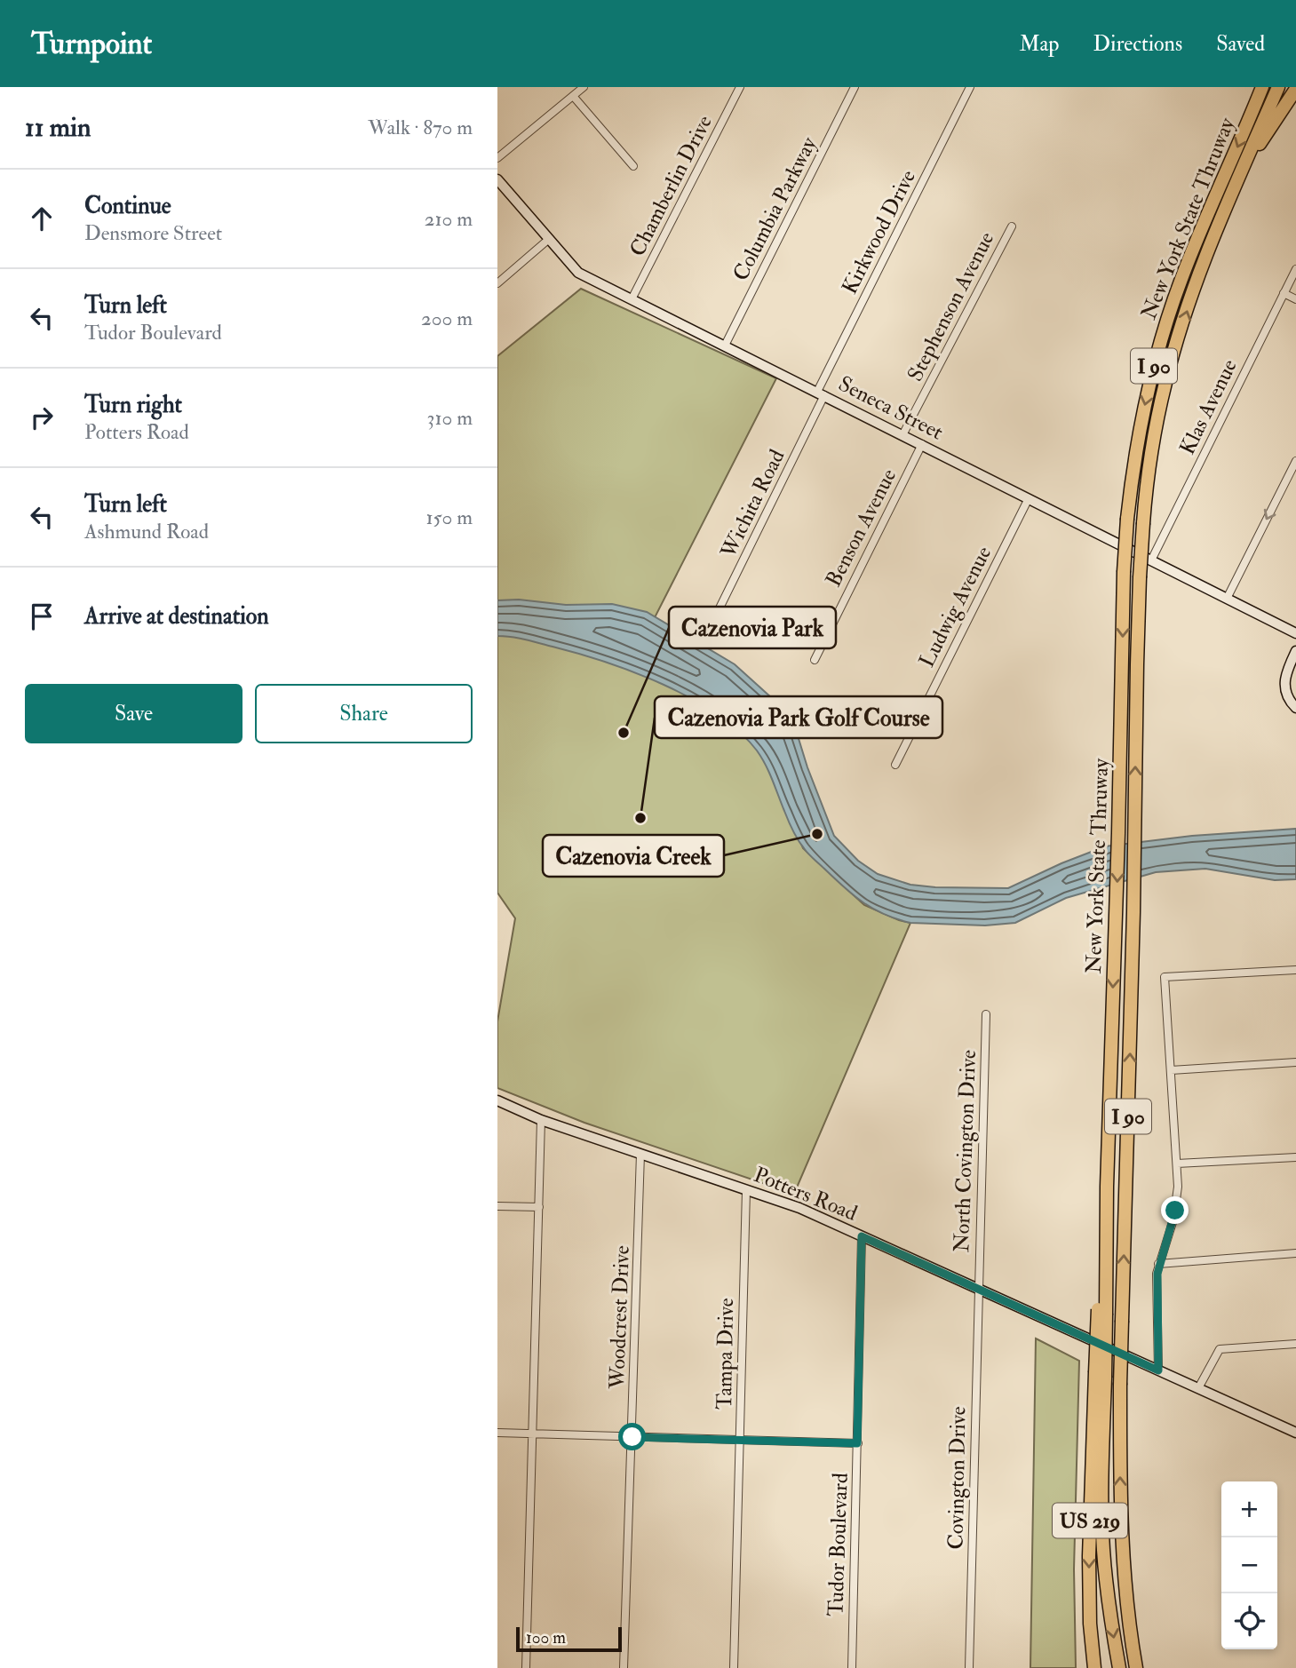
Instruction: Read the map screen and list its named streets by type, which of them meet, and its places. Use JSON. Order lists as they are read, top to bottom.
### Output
{
  "streets": {
    "highway": ["New York State Thruway", "I 90", "US 219"],
    "main road": ["Seneca Street", "Potters Road"],
    "street": [
      "Chamberlin Drive",
      "Columbia Parkway",
      "Kirkwood Drive",
      "Stephenson Avenue",
      "Klas Avenue",
      "Wichita Road",
      "Benson Avenue",
      "Ludwig Avenue",
      "North Covington Drive",
      "Woodcrest Drive",
      "Tampa Drive",
      "Covington Drive",
      "Tudor Boulevard"
    ]
  },
  "crossings": [
    ["Chamberlin Drive", "Seneca Street"],
    ["Columbia Parkway", "Seneca Street"],
    ["New York State Thruway", "US 219"],
    ["Kirkwood Drive", "Seneca Street"],
    ["Kirkwood Drive", "Wichita Road"],
    ["Stephenson Avenue", "Seneca Street"],
    ["Klas Avenue", "Seneca Street"],
    ["Seneca Street", "Wichita Road"],
    ["Seneca Street", "Benson Avenue"],
    ["Seneca Street", "Ludwig Avenue"],
    ["North Covington Drive", "Potters Road"],
    ["North Covington Drive", "Covington Drive"],
    ["Potters Road", "Woodcrest Drive"],
    ["Potters Road", "Tampa Drive"],
    ["Potters Road", "Covington Drive"],
    ["Potters Road", "Tudor Boulevard"]
  ],
  "places": ["Cazenovia Park", "Cazenovia Park Golf Course", "Cazenovia Creek"],
  "scale_bar": "100 m",
  "page": {
    "header": "Turnpoint",
    "nav": ["Map", "Directions", "Saved"],
    "heading": ["11 min", "Walk · 870 m"],
    "list": [
      ["Continue", "Densmore Street", "210 m"],
      ["Turn left", "Tudor Boulevard", "200 m"],
      ["Turn right", "Potters Road", "310 m"],
      ["Turn left", "Ashmund Road", "150 m"],
      "Arrive at destination"
    ],
    "buttons": ["Save", "Share"],
    "map_buttons": ["+", "−"],
    "scale": "100 m"
  }
}
